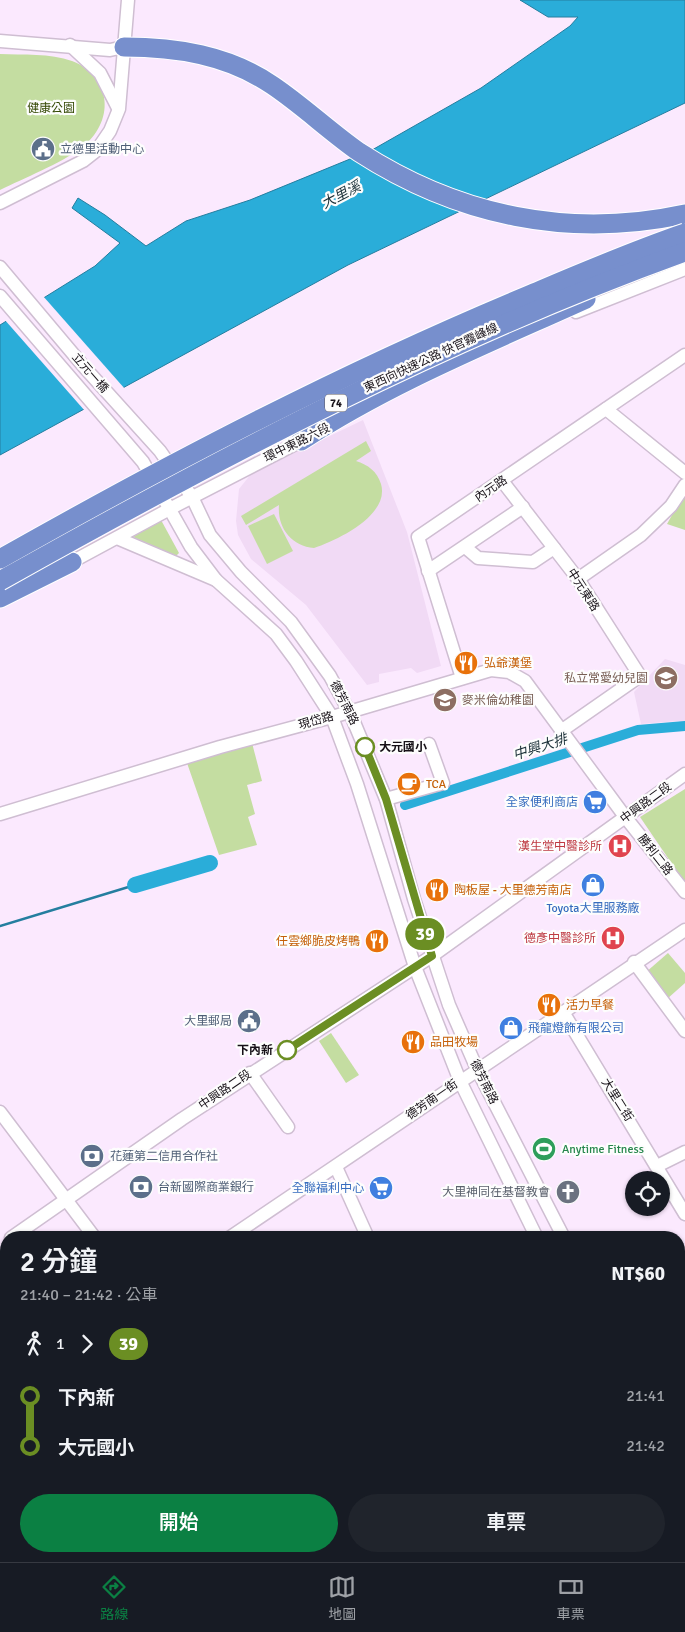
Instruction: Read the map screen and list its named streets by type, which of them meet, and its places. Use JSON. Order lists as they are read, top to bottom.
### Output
{
  "streets": {
    "highway": ["東西向快速公路 快官霧峰線", "74"],
    "street": [
      "立元一橋",
      "環中東路六段",
      "內元路",
      "中元東路",
      "德芳南路",
      "現岱路",
      "中興路二段",
      "勝利二路",
      "德芳南一街",
      "大里二街"
    ]
  },
  "crossings": [
    ["立元一橋", "環中東路六段"],
    ["立元一橋", "德芳南路"],
    ["環中東路六段", "德芳南路"],
    ["內元路", "中元東路"],
    ["內元路", "現岱路"],
    ["中元東路", "現岱路"],
    ["德芳南路", "現岱路"],
    ["德芳南路", "中興路二段"],
    ["德芳南路", "德芳南一街"],
    ["現岱路", "中興路二段"],
    ["現岱路", "勝利二路"],
    ["中興路二段", "勝利二路"],
    ["德芳南一街", "大里二街"]
  ],
  "water": ["大里溪", "中興大排"],
  "parks": ["健康公園"],
  "places": {
    "public building": ["立德里活動中心", "大里郵局"],
    "restaurant": [
      "弘爺漢堡",
      "陶板屋 - 大里德芳南店",
      "任雲鄉脆皮烤鴨",
      "活力早餐",
      "品田牧場"
    ],
    "school or university": ["私立常愛幼兒園", "麥米倫幼稚園"],
    "other": ["大元國小", "下內新"],
    "cafe": ["TCA"],
    "supermarket": ["全家便利商店", "全聯福利中心"],
    "hospital": ["漢生堂中醫診所", "德彥中醫診所"],
    "shop": ["Toyota大里服務廠", "飛龍燈飾有限公司"],
    "sports": ["Anytime Fitness"],
    "bank": ["花蓮第二信用合作社", "台新國際商業銀行"],
    "church": ["大里神同在基督教會"]
  },
  "lines": ["bus line 39"],
  "page": {
    "on_map": "39",
    "heading": ["2 分鐘", "21:40 – 21:42 · 公車", "NT$60"],
    "legs": ["1", "39"],
    "list": [
      {
        "name": "下內新",
        "value": "21:41"
      },
      {
        "name": "大元國小",
        "value": "21:42"
      }
    ],
    "buttons": ["開始", "車票"],
    "tabs": ["路線", "地圖", "車票"]
  }
}
